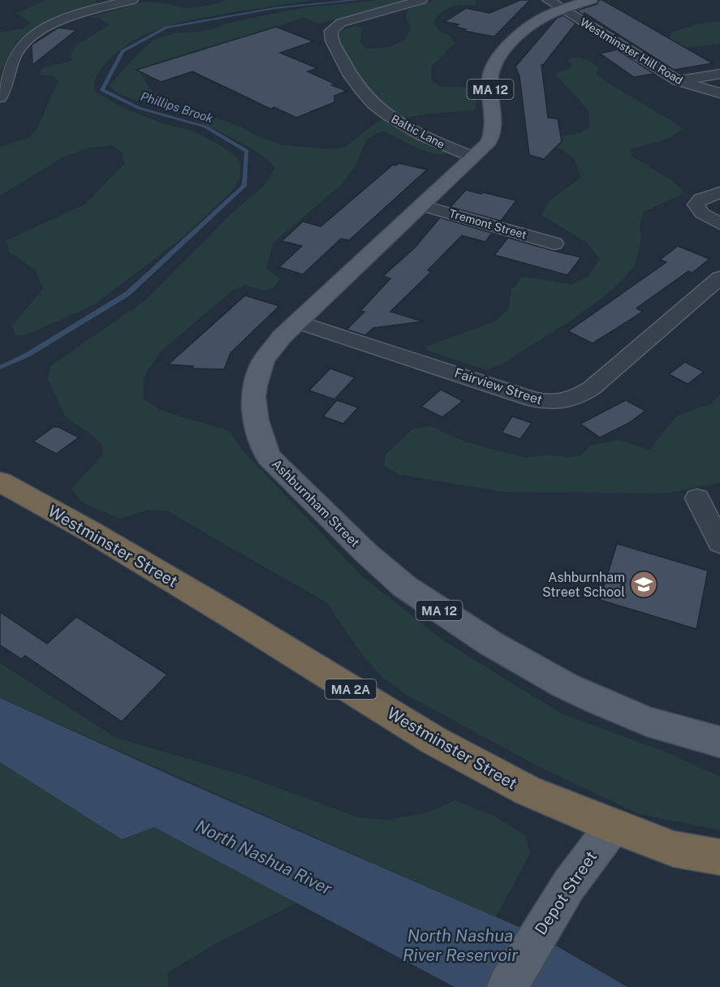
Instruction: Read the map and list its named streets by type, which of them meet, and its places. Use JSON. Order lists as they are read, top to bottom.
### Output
{
  "streets": {
    "highway": ["Westminster Street", "MA 2A"],
    "main road": ["MA 12", "Ashburnham Street", "Depot Street"],
    "street": [
      "Westminster Hill Road",
      "Baltic Lane",
      "Tremont Street",
      "Fairview Street"
    ]
  },
  "crossings": [
    ["Westminster Hill Road", "Ashburnham Street"],
    ["Baltic Lane", "Ashburnham Street"],
    ["Tremont Street", "Ashburnham Street"],
    ["Fairview Street", "Ashburnham Street"],
    ["Westminster Street", "Depot Street"]
  ],
  "water": ["Phillips Brook", "North Nashua River", "North Nashua River Reservoir"],
  "places": {
    "school or university": ["Ashburnham Street School"]
  }
}
